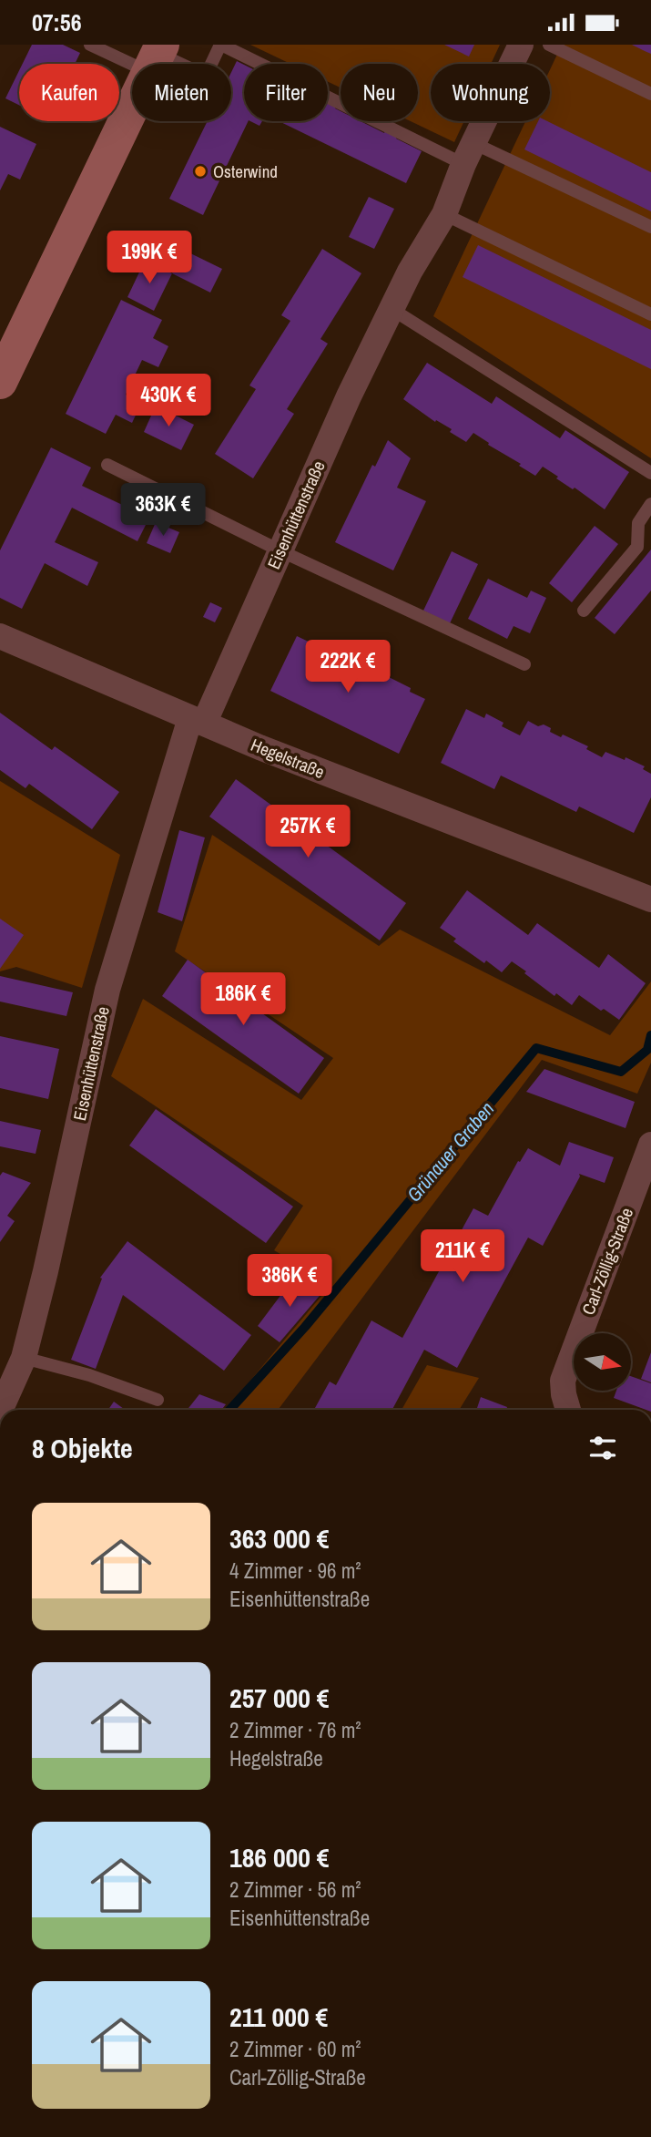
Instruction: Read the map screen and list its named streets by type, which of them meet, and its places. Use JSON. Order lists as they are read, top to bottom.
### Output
{
  "streets": {
    "street": ["Eisenhüttenstraße", "Hegelstraße", "Carl-Zöllig-Straße"]
  },
  "crossings": [
    ["Eisenhüttenstraße", "Hegelstraße"]
  ],
  "water": ["Grünauer Graben"],
  "places": ["Osterwind"],
  "north": "right",
  "page": {
    "status": "07:56",
    "chip": [
      "Kaufen",
      "Mieten",
      "Filter",
      "Neu",
      "Wohnung"
    ],
    "price": [
      "199K €",
      "430K €",
      "363K €",
      "222K €",
      "257K €",
      "186K €",
      "211K €",
      "386K €"
    ],
    "heading": "8 Objekte",
    "list": [
      {
        "name": "363 000 €",
        "note": "4 Zimmer · 96 m² · Eisenhüttenstraße"
      },
      {
        "name": "257 000 €",
        "note": "2 Zimmer · 76 m² · Hegelstraße"
      },
      {
        "name": "186 000 €",
        "note": "2 Zimmer · 56 m² · Eisenhüttenstraße"
      },
      {
        "name": "211 000 €",
        "note": "2 Zimmer · 60 m² · Carl-Zöllig-Straße"
      }
    ]
  }
}
